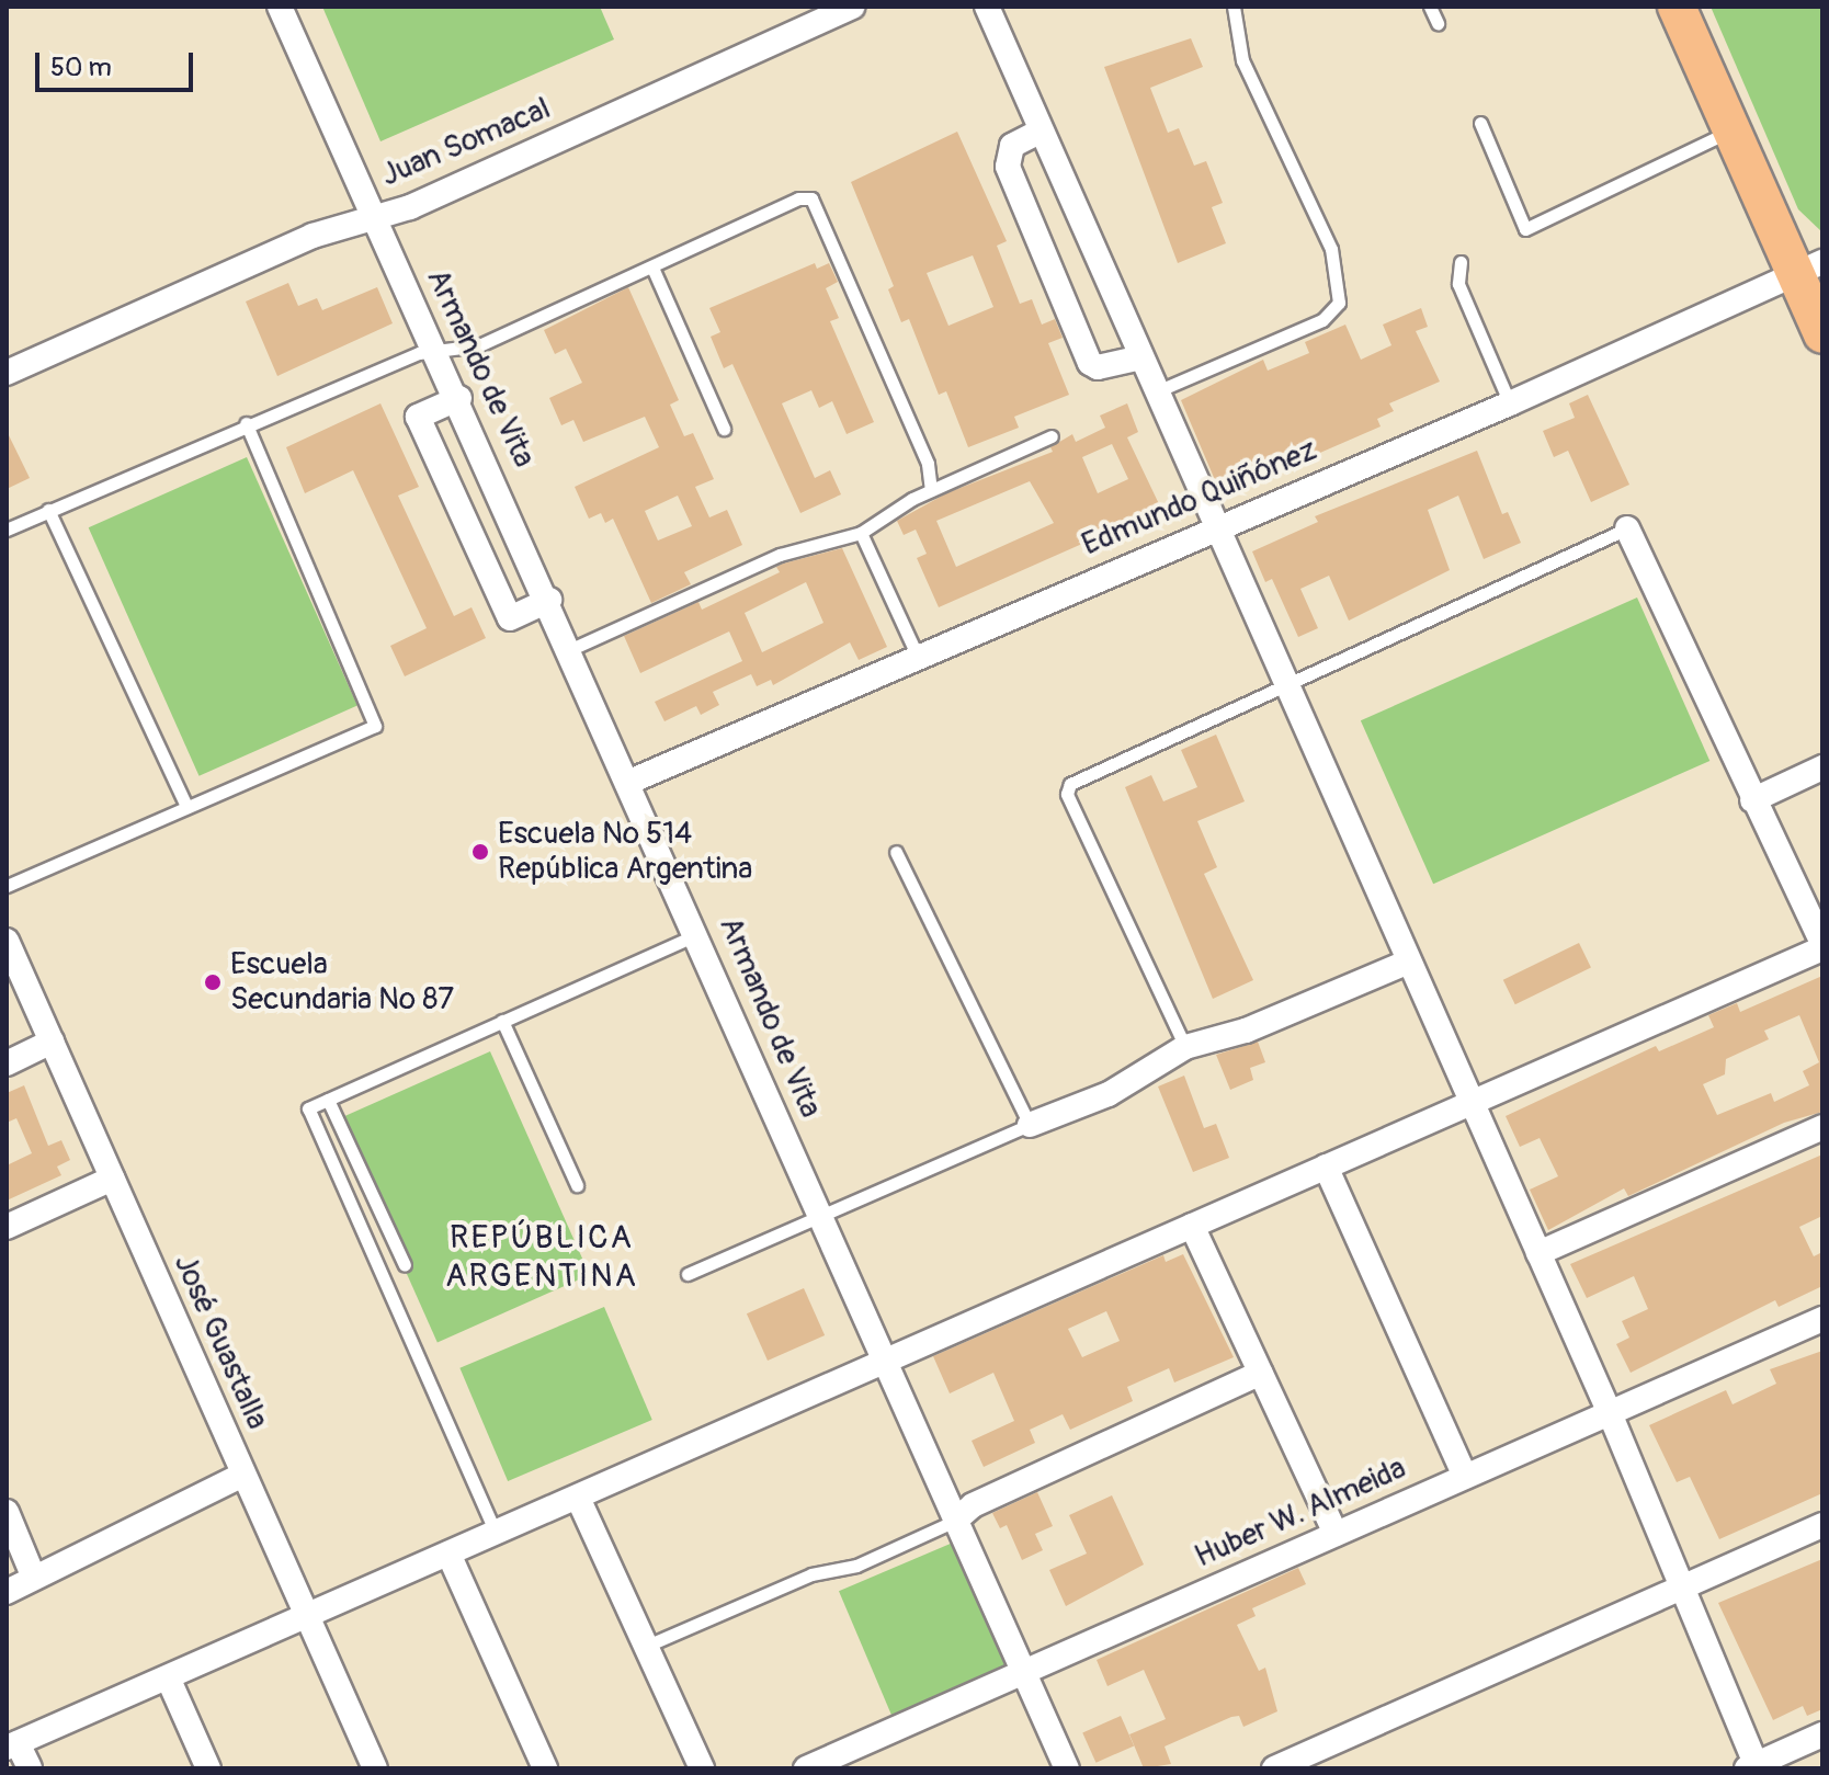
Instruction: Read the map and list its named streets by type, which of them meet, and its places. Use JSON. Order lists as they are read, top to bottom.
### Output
{
  "streets": {
    "street": [
      "Juan Somacal",
      "Armando de Vita",
      "Edmundo Quiñónez",
      "José Guastalla",
      "Huber W. Almeida"
    ]
  },
  "crossings": [
    ["Juan Somacal", "Armando de Vita"],
    ["Armando de Vita", "Edmundo Quiñónez"],
    ["Armando de Vita", "Huber W. Almeida"]
  ],
  "districts": ["REPÚBLICA ARGENTINA"],
  "places": ["Escuela Nº 514 República Argentina", "Escuela Secundaria Nº 87"],
  "scale_bar": "50 m"
}
